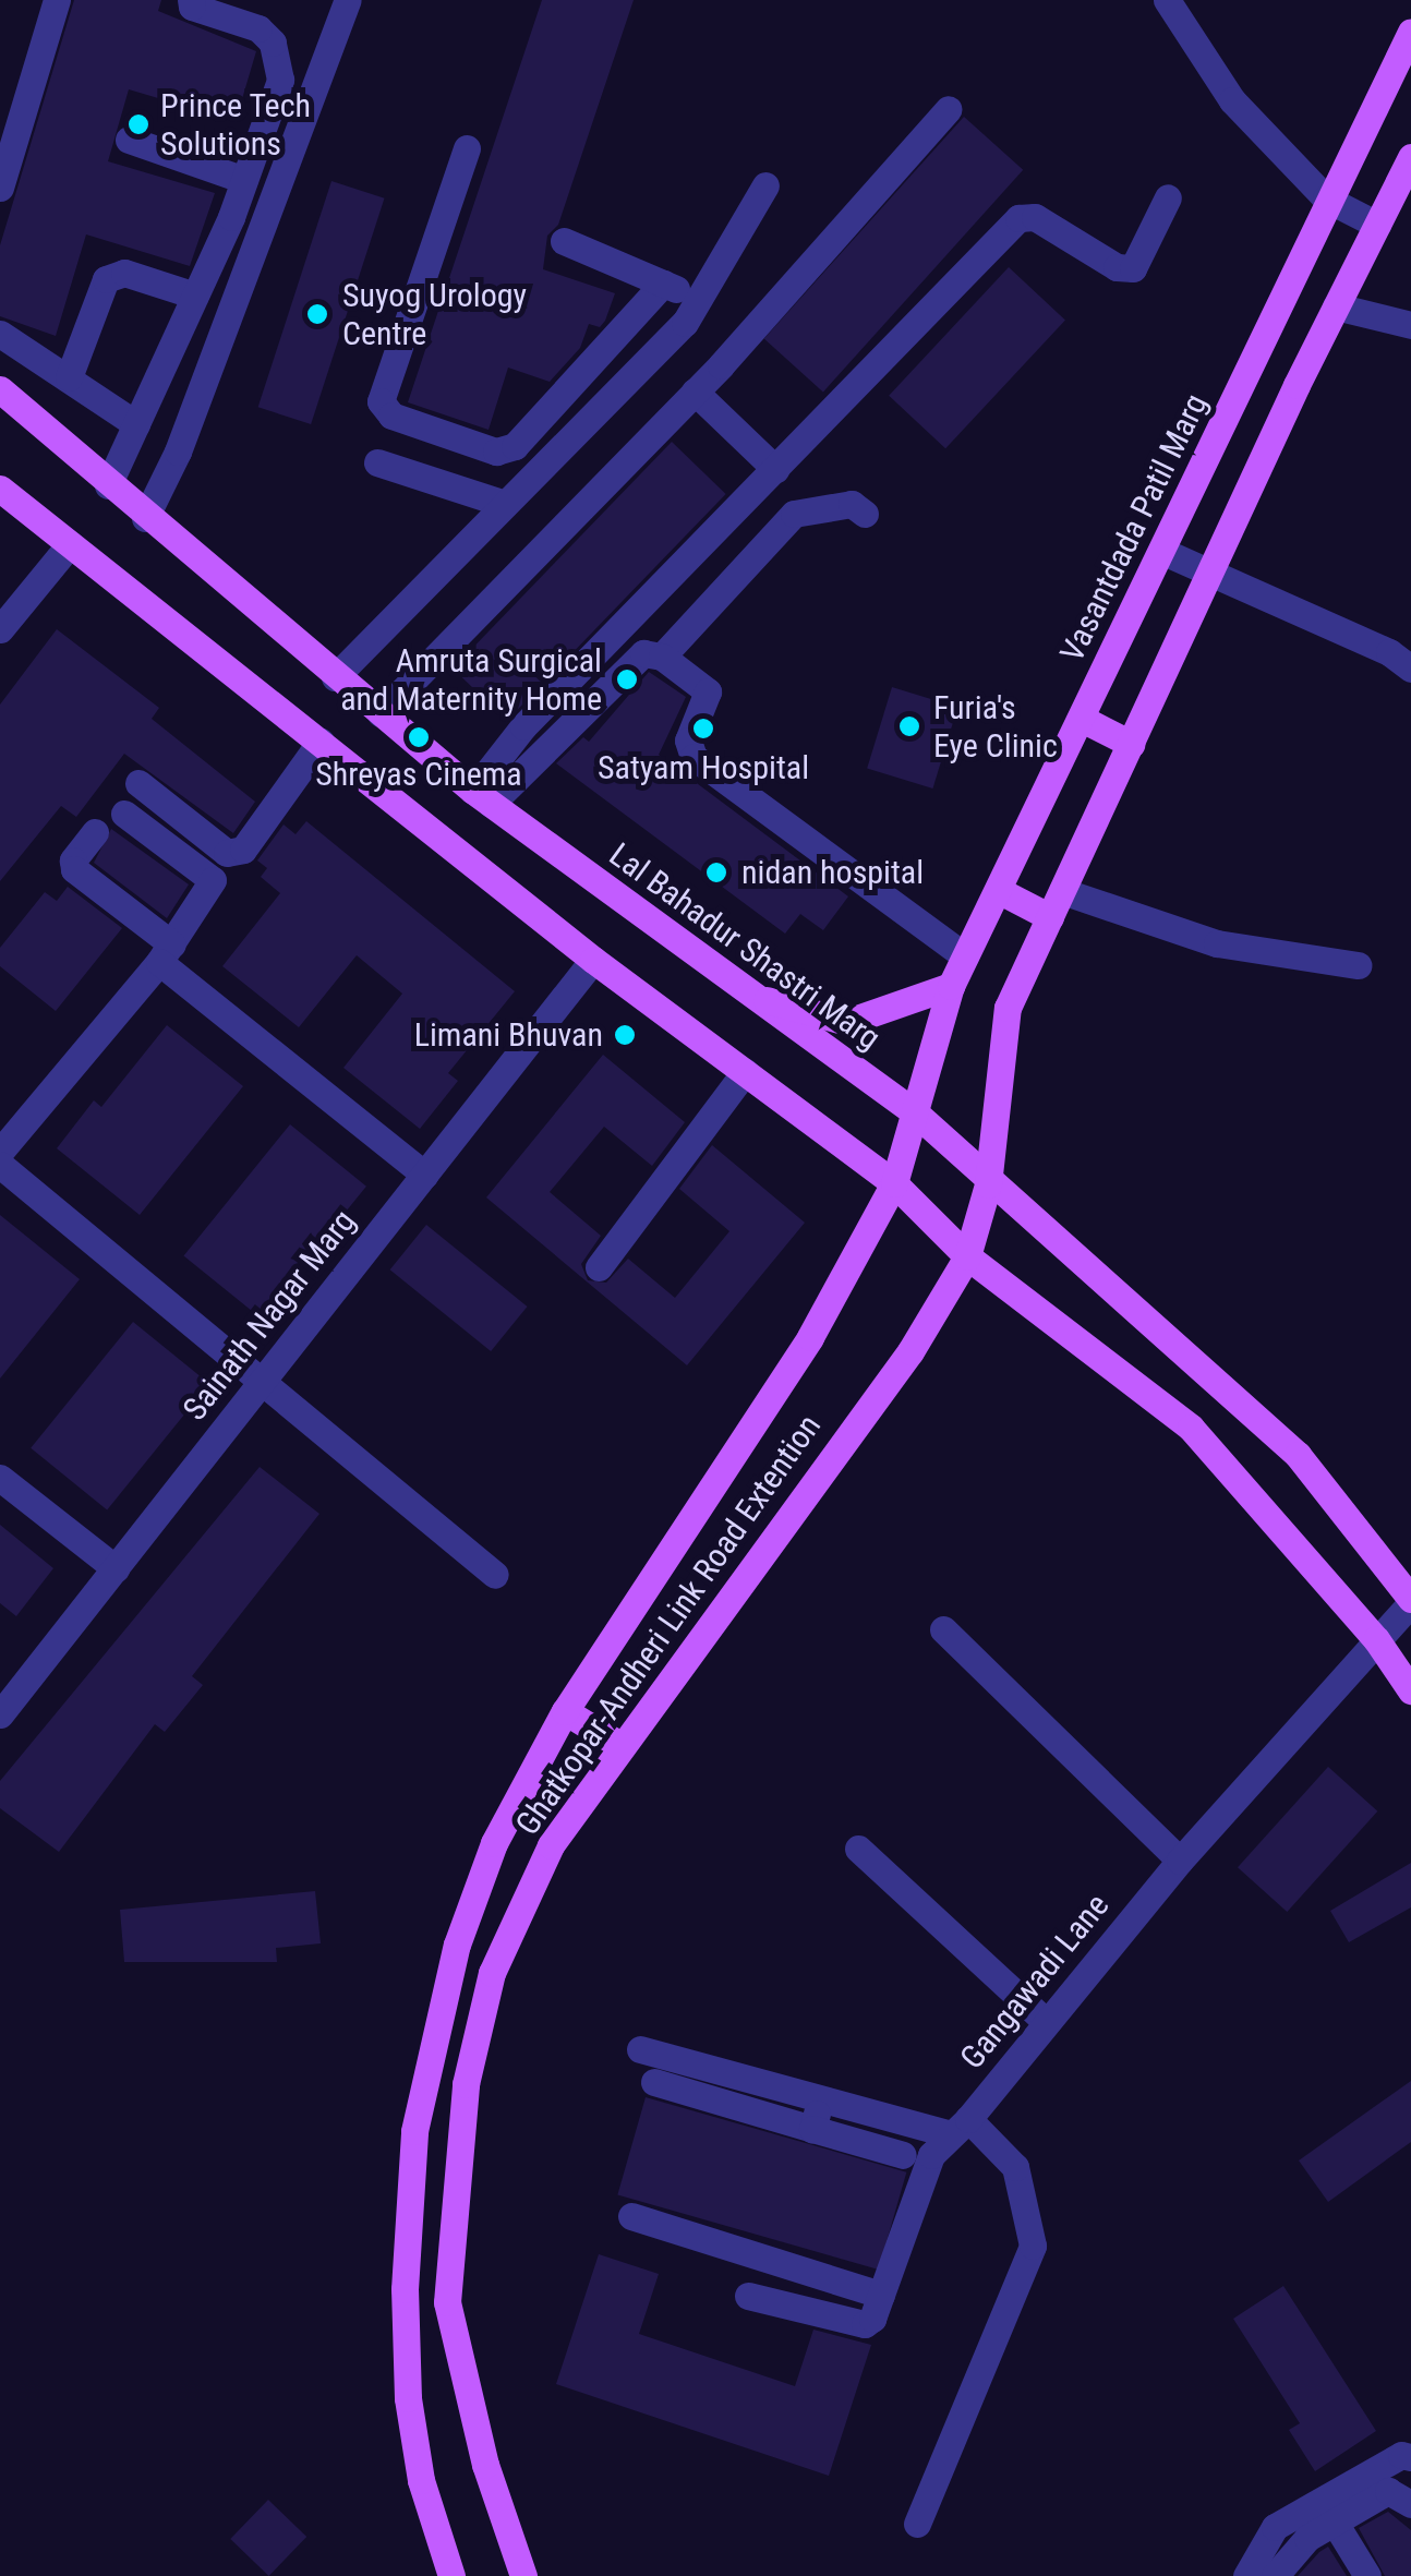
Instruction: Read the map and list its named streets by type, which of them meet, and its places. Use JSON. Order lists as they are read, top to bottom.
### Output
{
  "streets": {
    "main road": ["Vasantdada Patil Marg", "Lal Bahadur Shastri Marg", "Ghatkopar-Andheri Link Road Extention"],
    "street": ["Sainath Nagar Marg", "Gangawadi Lane"]
  },
  "crossings": [
    ["Vasantdada Patil Marg", "Lal Bahadur Shastri Marg"],
    ["Vasantdada Patil Marg", "Ghatkopar-Andheri Link Road Extention"],
    ["Lal Bahadur Shastri Marg", "Ghatkopar-Andheri Link Road Extention"],
    ["Lal Bahadur Shastri Marg", "Gangawadi Lane"]
  ],
  "places": [
    "Prince Tech Solutions",
    "Suyog Urology Centre",
    "Amruta Surgical and Maternity Home",
    "Furia's Eye Clinic",
    "Satyam Hospital",
    "Shreyas Cinema",
    "nidan hospital",
    "Limani Bhuvan"
  ]
}
